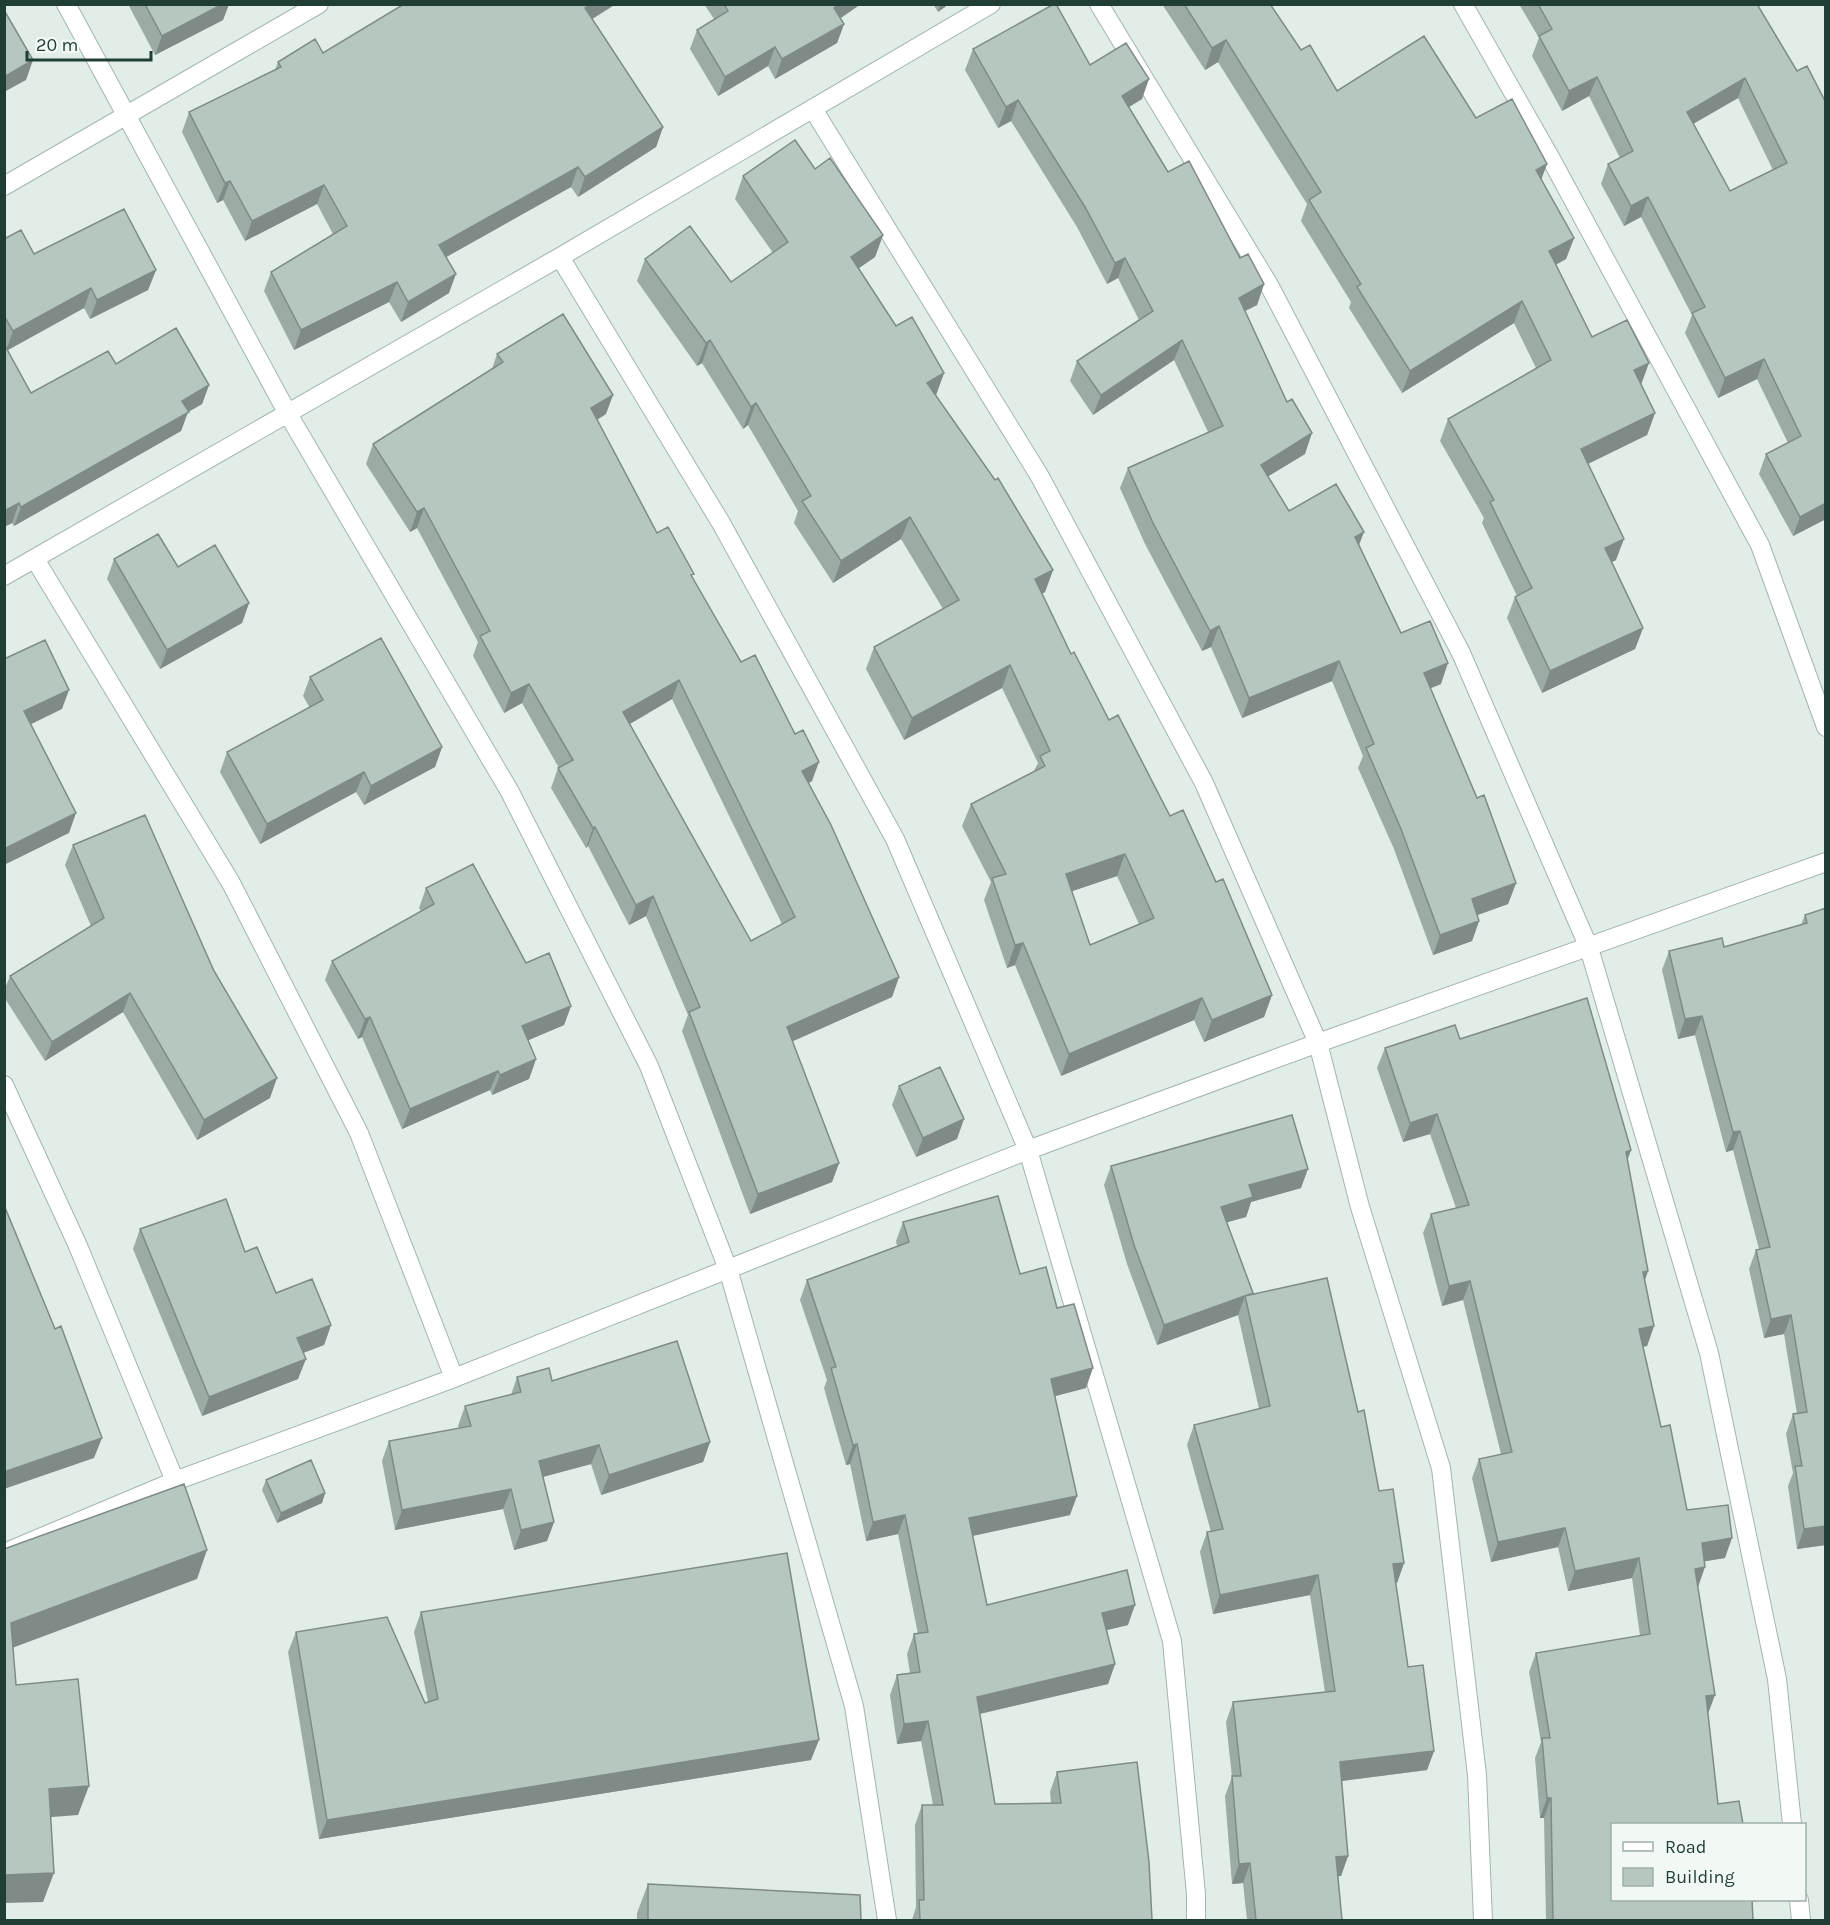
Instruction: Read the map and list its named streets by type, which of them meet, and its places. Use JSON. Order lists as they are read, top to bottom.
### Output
{
  "legend": ["Road", "Building"],
  "scale_bar": "20 m"
}
